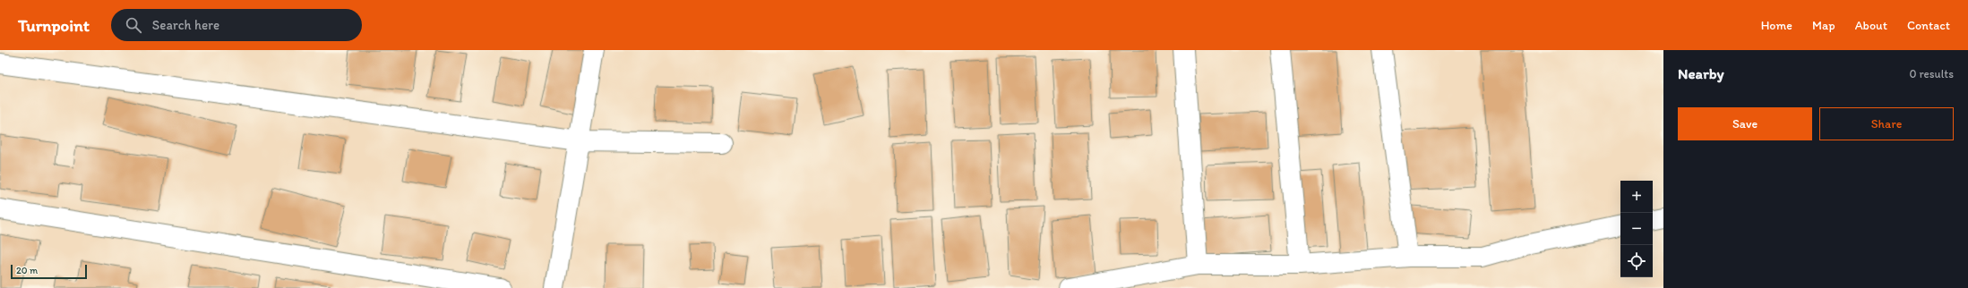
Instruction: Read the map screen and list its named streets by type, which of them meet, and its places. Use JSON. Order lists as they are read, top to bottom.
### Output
{
  "scale_bar": "20 m",
  "page": {
    "header": "Turnpoint",
    "search": "Search here",
    "nav": [
      "Home",
      "Map",
      "About",
      "Contact"
    ],
    "heading": ["Nearby", "0 results"],
    "buttons": ["Save", "Share"],
    "map_buttons": ["+", "−"],
    "scale": "20 m"
  }
}
